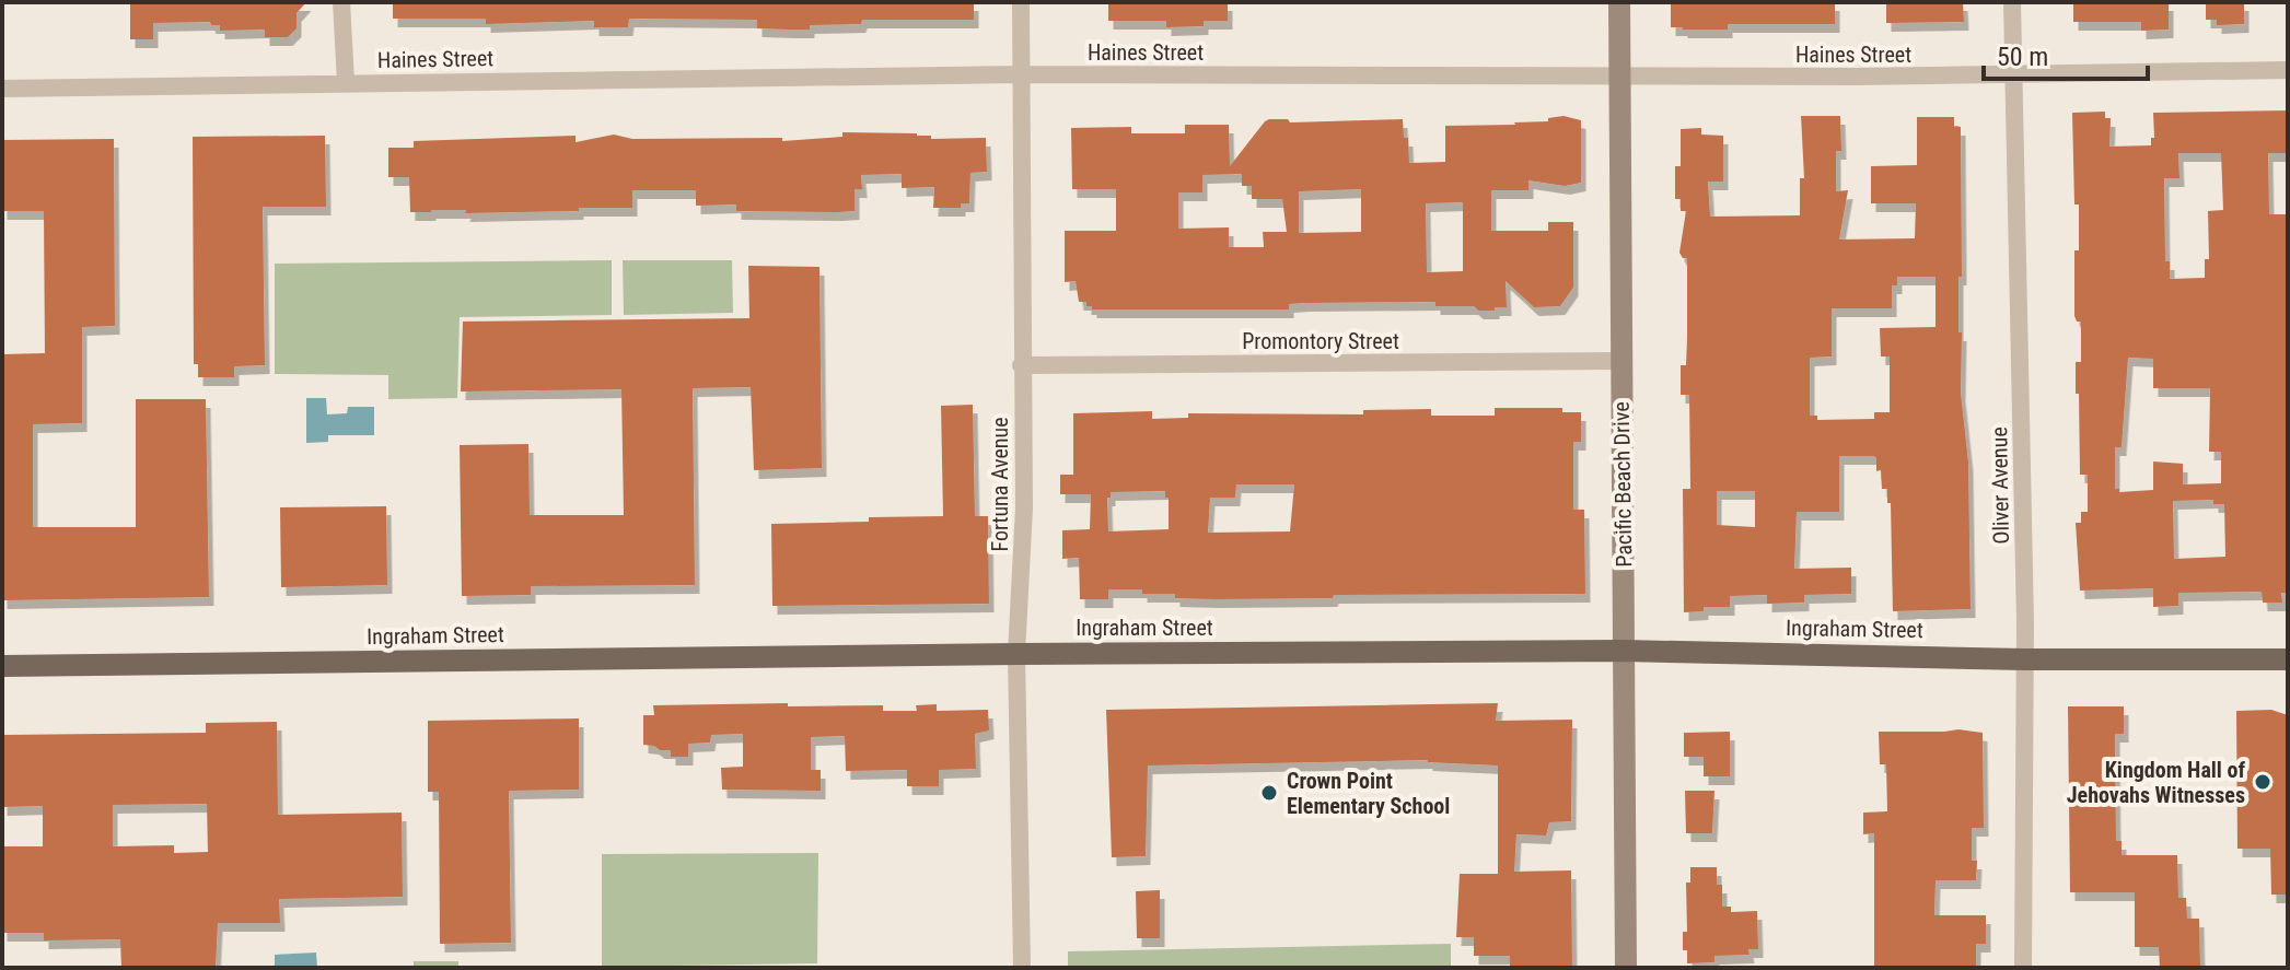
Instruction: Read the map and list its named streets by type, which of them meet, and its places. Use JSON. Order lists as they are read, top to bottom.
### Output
{
  "streets": {
    "main road": ["Ingraham Street"],
    "street": [
      "Haines Street",
      "Promontory Street",
      "Fortuna Avenue",
      "Pacific Beach Drive",
      "Oliver Avenue"
    ]
  },
  "crossings": [
    ["Haines Street", "Fortuna Avenue"],
    ["Haines Street", "Pacific Beach Drive"],
    ["Haines Street", "Oliver Avenue"],
    ["Promontory Street", "Fortuna Avenue"],
    ["Promontory Street", "Pacific Beach Drive"],
    ["Fortuna Avenue", "Ingraham Street"],
    ["Pacific Beach Drive", "Ingraham Street"],
    ["Oliver Avenue", "Ingraham Street"]
  ],
  "places": ["Kingdom Hall of Jehovahs Witnesses", "Crown Point Elementary School"],
  "scale_bar": "50 m"
}
